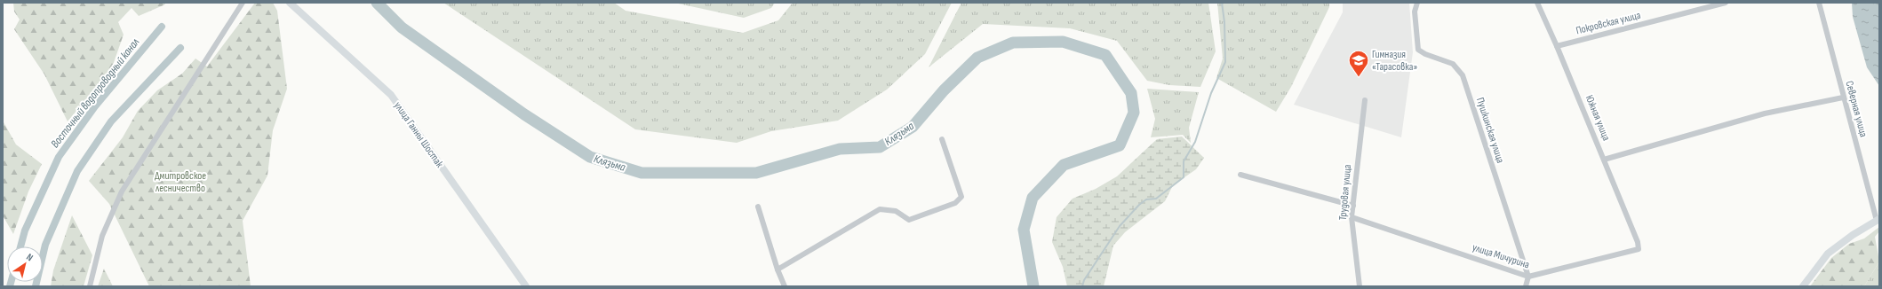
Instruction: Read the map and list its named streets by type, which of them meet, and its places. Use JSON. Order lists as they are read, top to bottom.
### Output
{
  "streets": {
    "main road": ["улица Ганны Шостак"],
    "street": [
      "Покровская улица",
      "Северная улица",
      "Южная улица",
      "Пушкинская улица",
      "Трудовая улица",
      "улица Мичурина"
    ]
  },
  "crossings": [
    ["Покровская улица", "Южная улица"],
    ["Южная улица", "улица Мичурина"],
    ["Пушкинская улица", "улица Мичурина"],
    ["Трудовая улица", "улица Мичурина"]
  ],
  "water": ["Восточный водопроводный канал", "Клязьма"],
  "parks": ["Дмитровское лесничество"],
  "places": {
    "school or university": ["Гимназия «Тарасовка»"]
  },
  "north": "top right"
}
